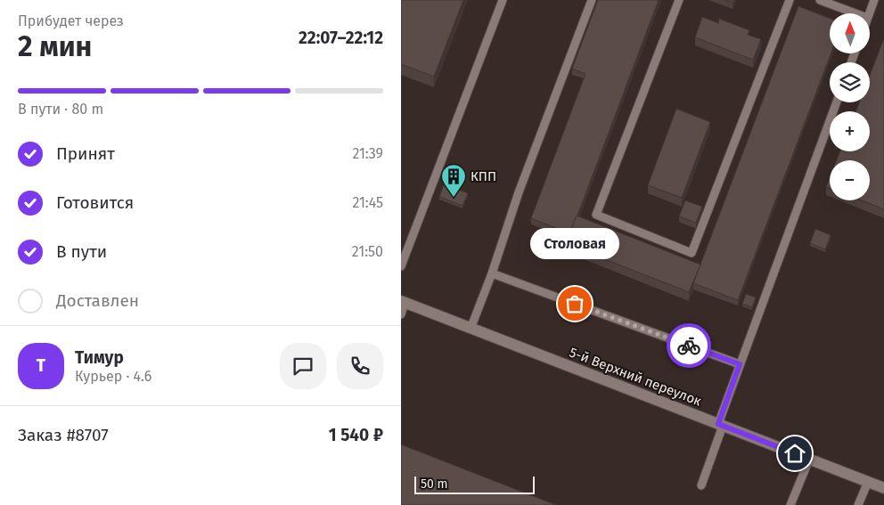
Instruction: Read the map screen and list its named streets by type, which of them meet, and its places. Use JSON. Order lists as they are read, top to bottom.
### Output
{
  "streets": {
    "street": ["5-й Верхний переулок"]
  },
  "places": {
    "building": ["КПП"],
    "other": ["Столовая"]
  },
  "scale_bar": "50 m",
  "north": "top",
  "page": {
    "heading": ["2 мин", "Прибудет через", "22:07–22:12"],
    "panel": [
      "Тимур",
      "Курьер · 4.6",
      "Заказ #8707",
      "1 540 ₽"
    ],
    "map_buttons": ["+", "−"],
    "bar": "В пути · 80 m",
    "list": [
      ["Принят", "21:39"],
      ["Готовится", "21:45"],
      ["В пути", "21:50"],
      "Доставлен"
    ],
    "bubble": "Столовая",
    "round": "Т",
    "scale": "50 m"
  }
}
